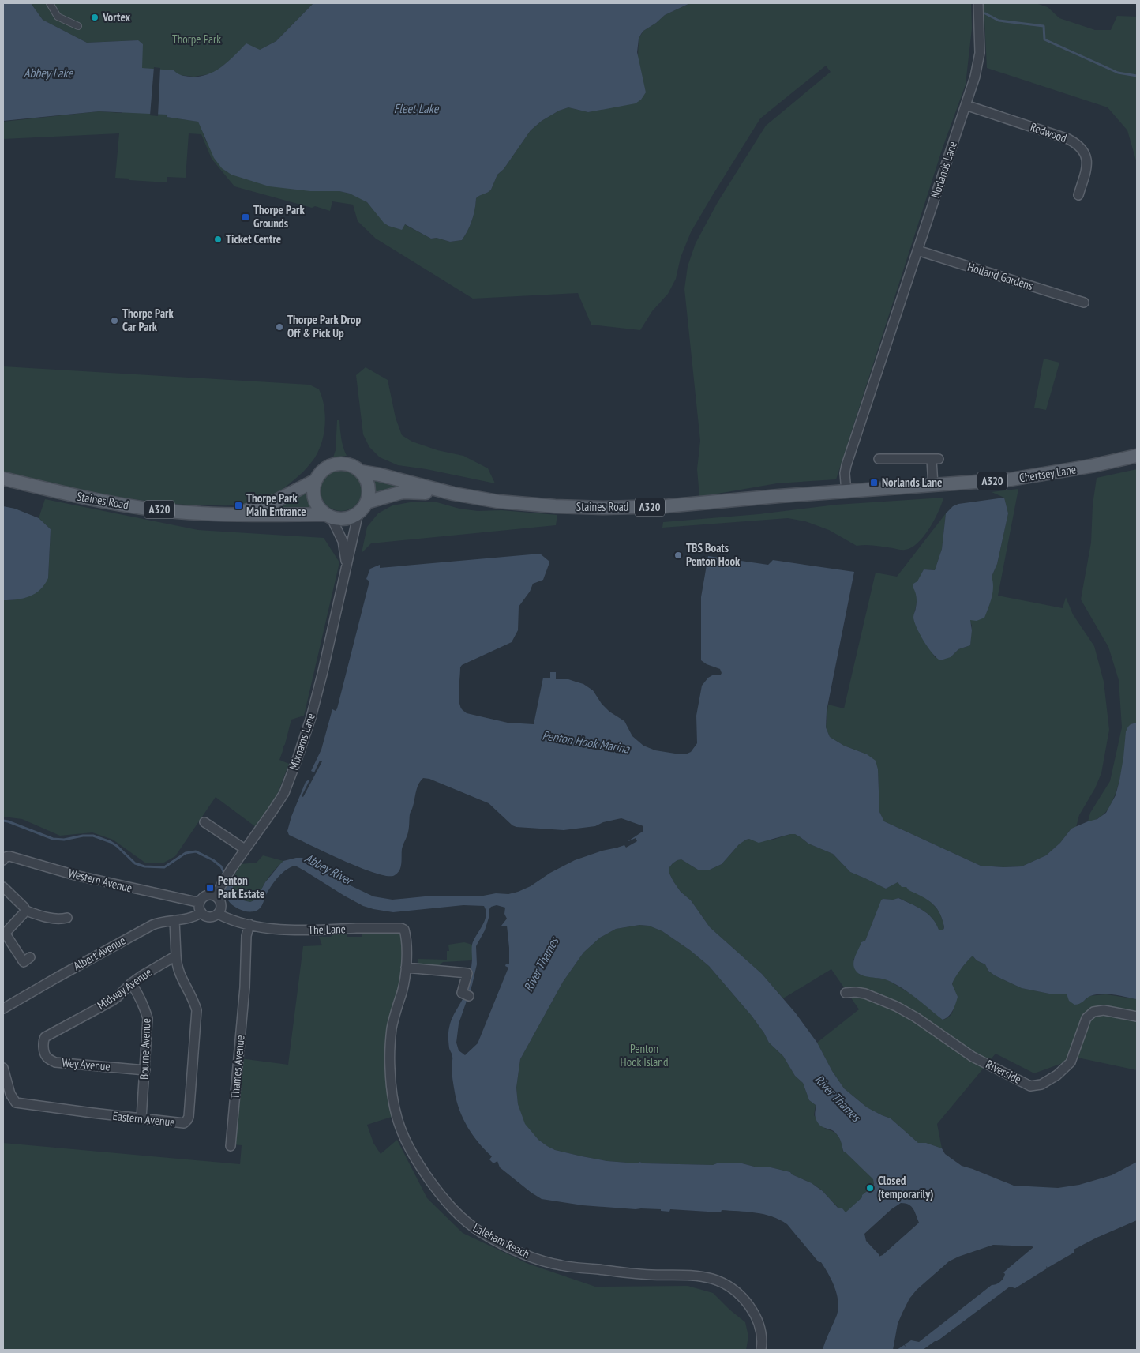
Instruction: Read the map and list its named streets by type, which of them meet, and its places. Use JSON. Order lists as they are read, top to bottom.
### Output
{
  "streets": {
    "main road": ["Chertsey Lane", "A320", "Staines Road"],
    "street": [
      "Redwood",
      "Norlands Lane",
      "Holland Gardens",
      "Mixnams Lane",
      "Western Avenue",
      "The Lane",
      "Albert Avenue",
      "Midway Avenue",
      "Bourne Avenue",
      "Wey Avenue",
      "Thames Avenue",
      "Riverside",
      "Eastern Avenue",
      "Laleham Reach"
    ]
  },
  "crossings": [
    ["Redwood", "Norlands Lane"],
    ["Norlands Lane", "Holland Gardens"],
    ["Norlands Lane", "Chertsey Lane"],
    ["Norlands Lane", "Staines Road"],
    ["Chertsey Lane", "Staines Road"],
    ["Staines Road", "Mixnams Lane"],
    ["Mixnams Lane", "Western Avenue"],
    ["Mixnams Lane", "The Lane"],
    ["Mixnams Lane", "Albert Avenue"],
    ["Western Avenue", "The Lane"],
    ["Western Avenue", "Albert Avenue"],
    ["The Lane", "Albert Avenue"],
    ["The Lane", "Thames Avenue"],
    ["The Lane", "Laleham Reach"],
    ["Midway Avenue", "Bourne Avenue"],
    ["Midway Avenue", "Wey Avenue"],
    ["Midway Avenue", "Eastern Avenue"],
    ["Bourne Avenue", "Wey Avenue"],
    ["Bourne Avenue", "Eastern Avenue"]
  ],
  "water": [
    "Abbey Lake",
    "Fleet Lake",
    "Penton Hook Marina",
    "Abbey River",
    "River Thames"
  ],
  "parks": ["Thorpe Park", "Penton Hook Island"],
  "places": {
    "other": [
      "Vortex",
      "Ticket Centre",
      "Thorpe Park Car Park",
      "Thorpe Park Drop Off & Pick Up",
      "TBS Boats Penton Hook",
      "Closed (temporarily)"
    ],
    "transit": [
      "Thorpe Park Grounds",
      "Norlands Lane",
      "Thorpe Park Main Entrance",
      "Penton Park Estate"
    ]
  }
}
